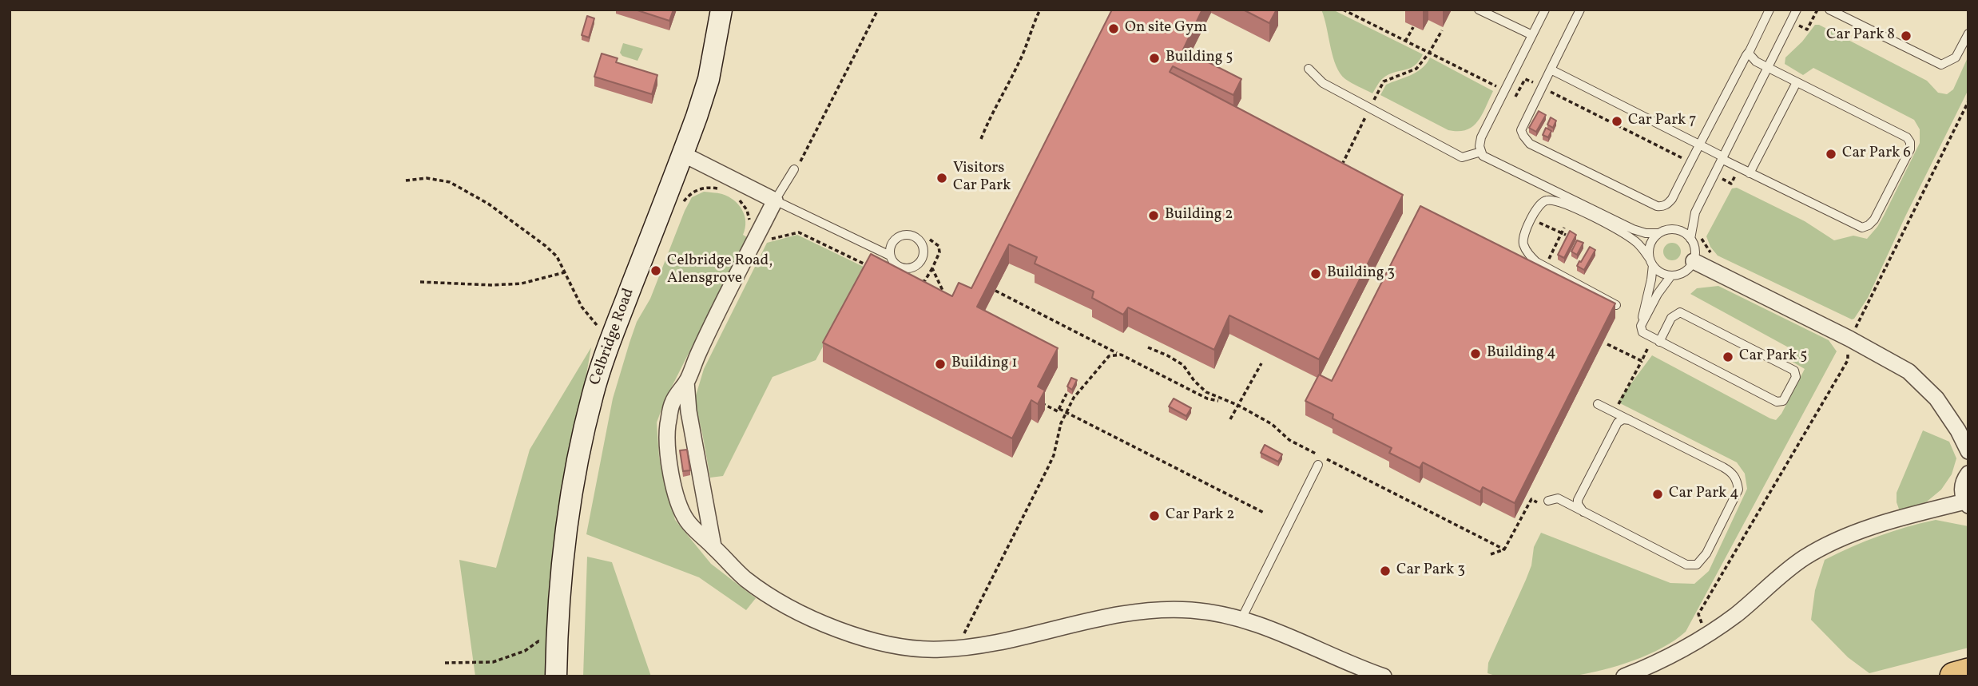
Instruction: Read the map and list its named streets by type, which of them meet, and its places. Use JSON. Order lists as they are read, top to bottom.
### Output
{
  "streets": {
    "main road": ["Celbridge Road"]
  },
  "places": [
    "On site Gym",
    "Car Park 8",
    "Building 5",
    "Car Park 7",
    "Car Park 6",
    "Visitors Car Park",
    "Building 2",
    "Celbridge Road, Alensgrove",
    "Building 3",
    "Building 4",
    "Car Park 5",
    "Building 1",
    "Car Park 4",
    "Car Park 2",
    "Car Park 3"
  ]
}
